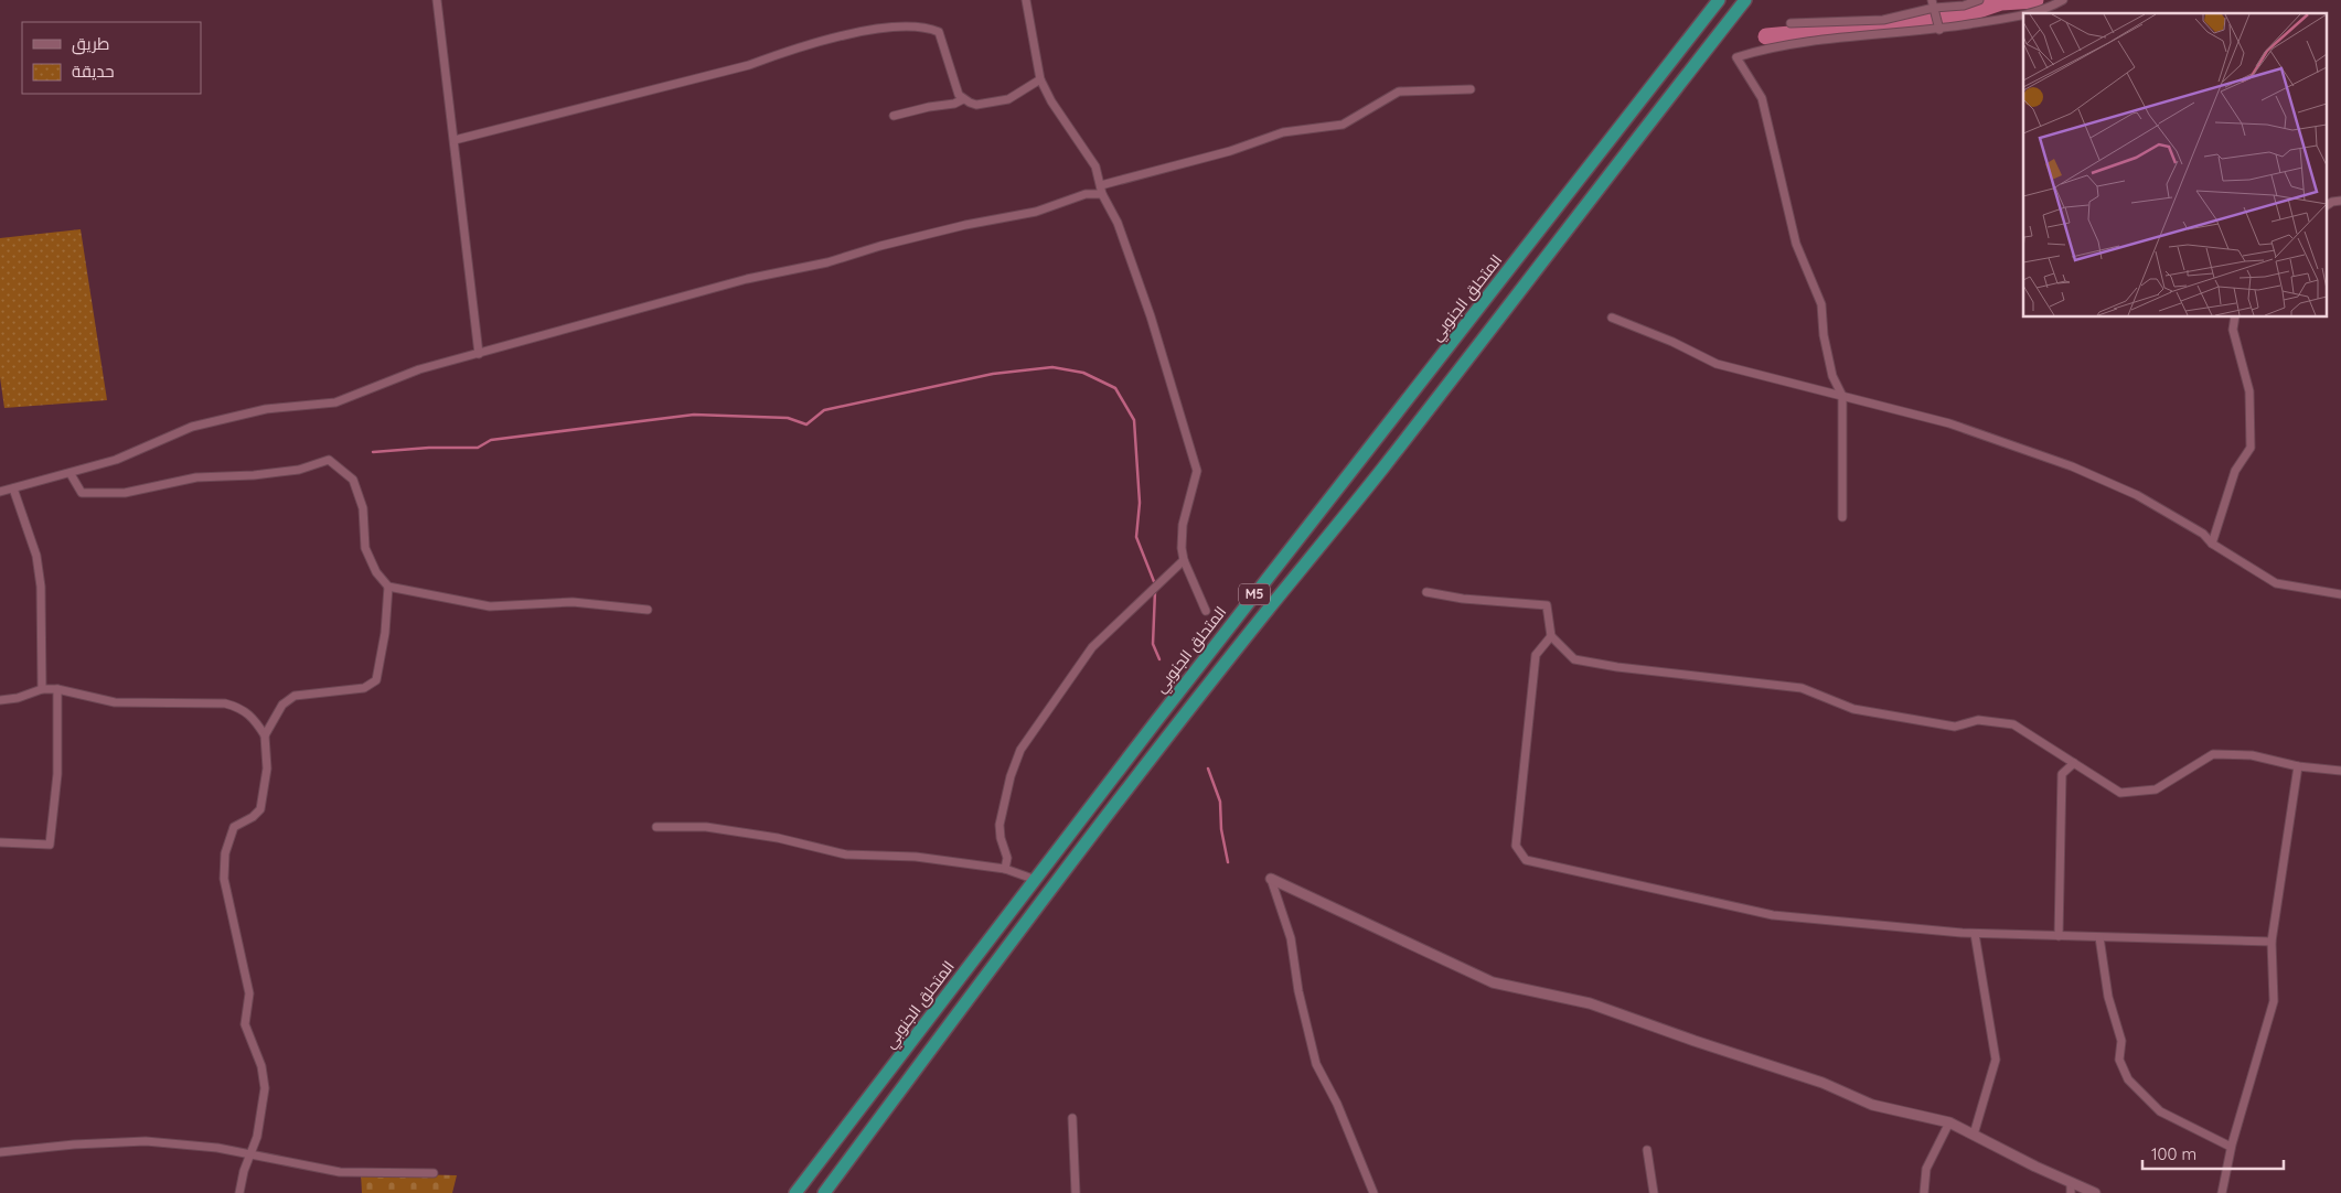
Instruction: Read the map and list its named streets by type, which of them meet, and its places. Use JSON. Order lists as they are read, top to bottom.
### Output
{
  "streets": {
    "highway": ["المتحلق الجنوبي", "M5"]
  },
  "legend": ["طريق", "حديقة"],
  "scale_bar": "100 m"
}
